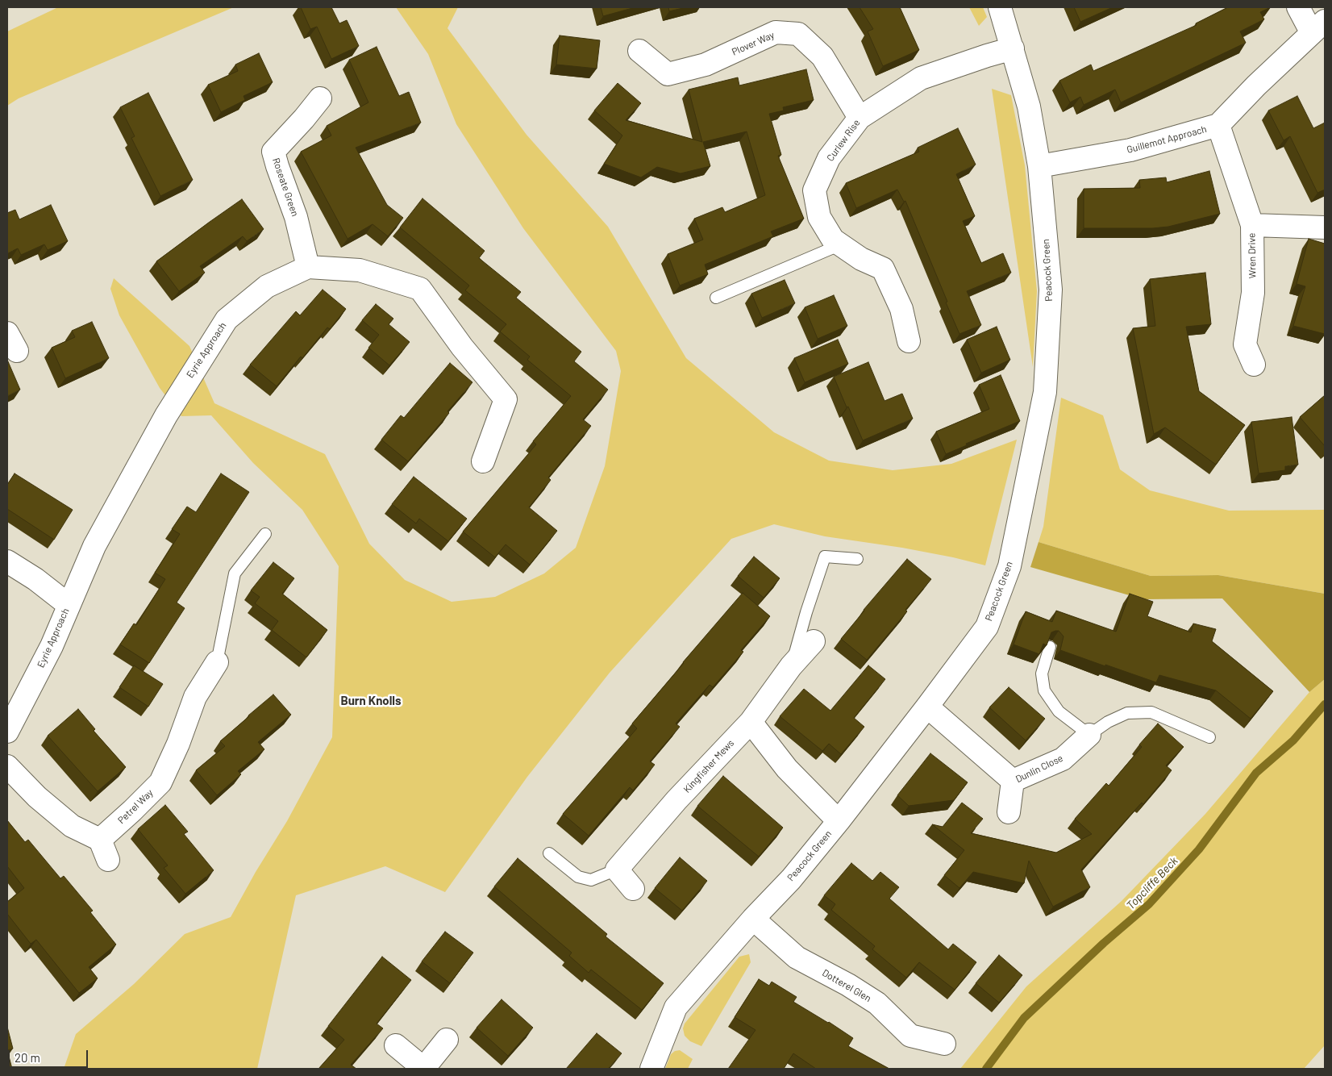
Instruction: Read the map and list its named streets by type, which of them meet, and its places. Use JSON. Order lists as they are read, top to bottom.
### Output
{
  "streets": {
    "street": [
      "Plover Way",
      "Guillemot Approach",
      "Curlew Rise",
      "Roseate Green",
      "Wren Drive",
      "Peacock Green",
      "Eyrie Approach",
      "Kingfisher Mews",
      "Dunlin Close",
      "Petrel Way",
      "Dotterel Glen"
    ]
  },
  "crossings": [
    ["Plover Way", "Curlew Rise"],
    ["Guillemot Approach", "Wren Drive"],
    ["Guillemot Approach", "Peacock Green"],
    ["Curlew Rise", "Peacock Green"],
    ["Roseate Green", "Eyrie Approach"],
    ["Peacock Green", "Dotterel Glen"]
  ],
  "districts": ["Burn Knolls"],
  "water": ["Topcliffe Beck"],
  "scale_bar": "20 m"
}
